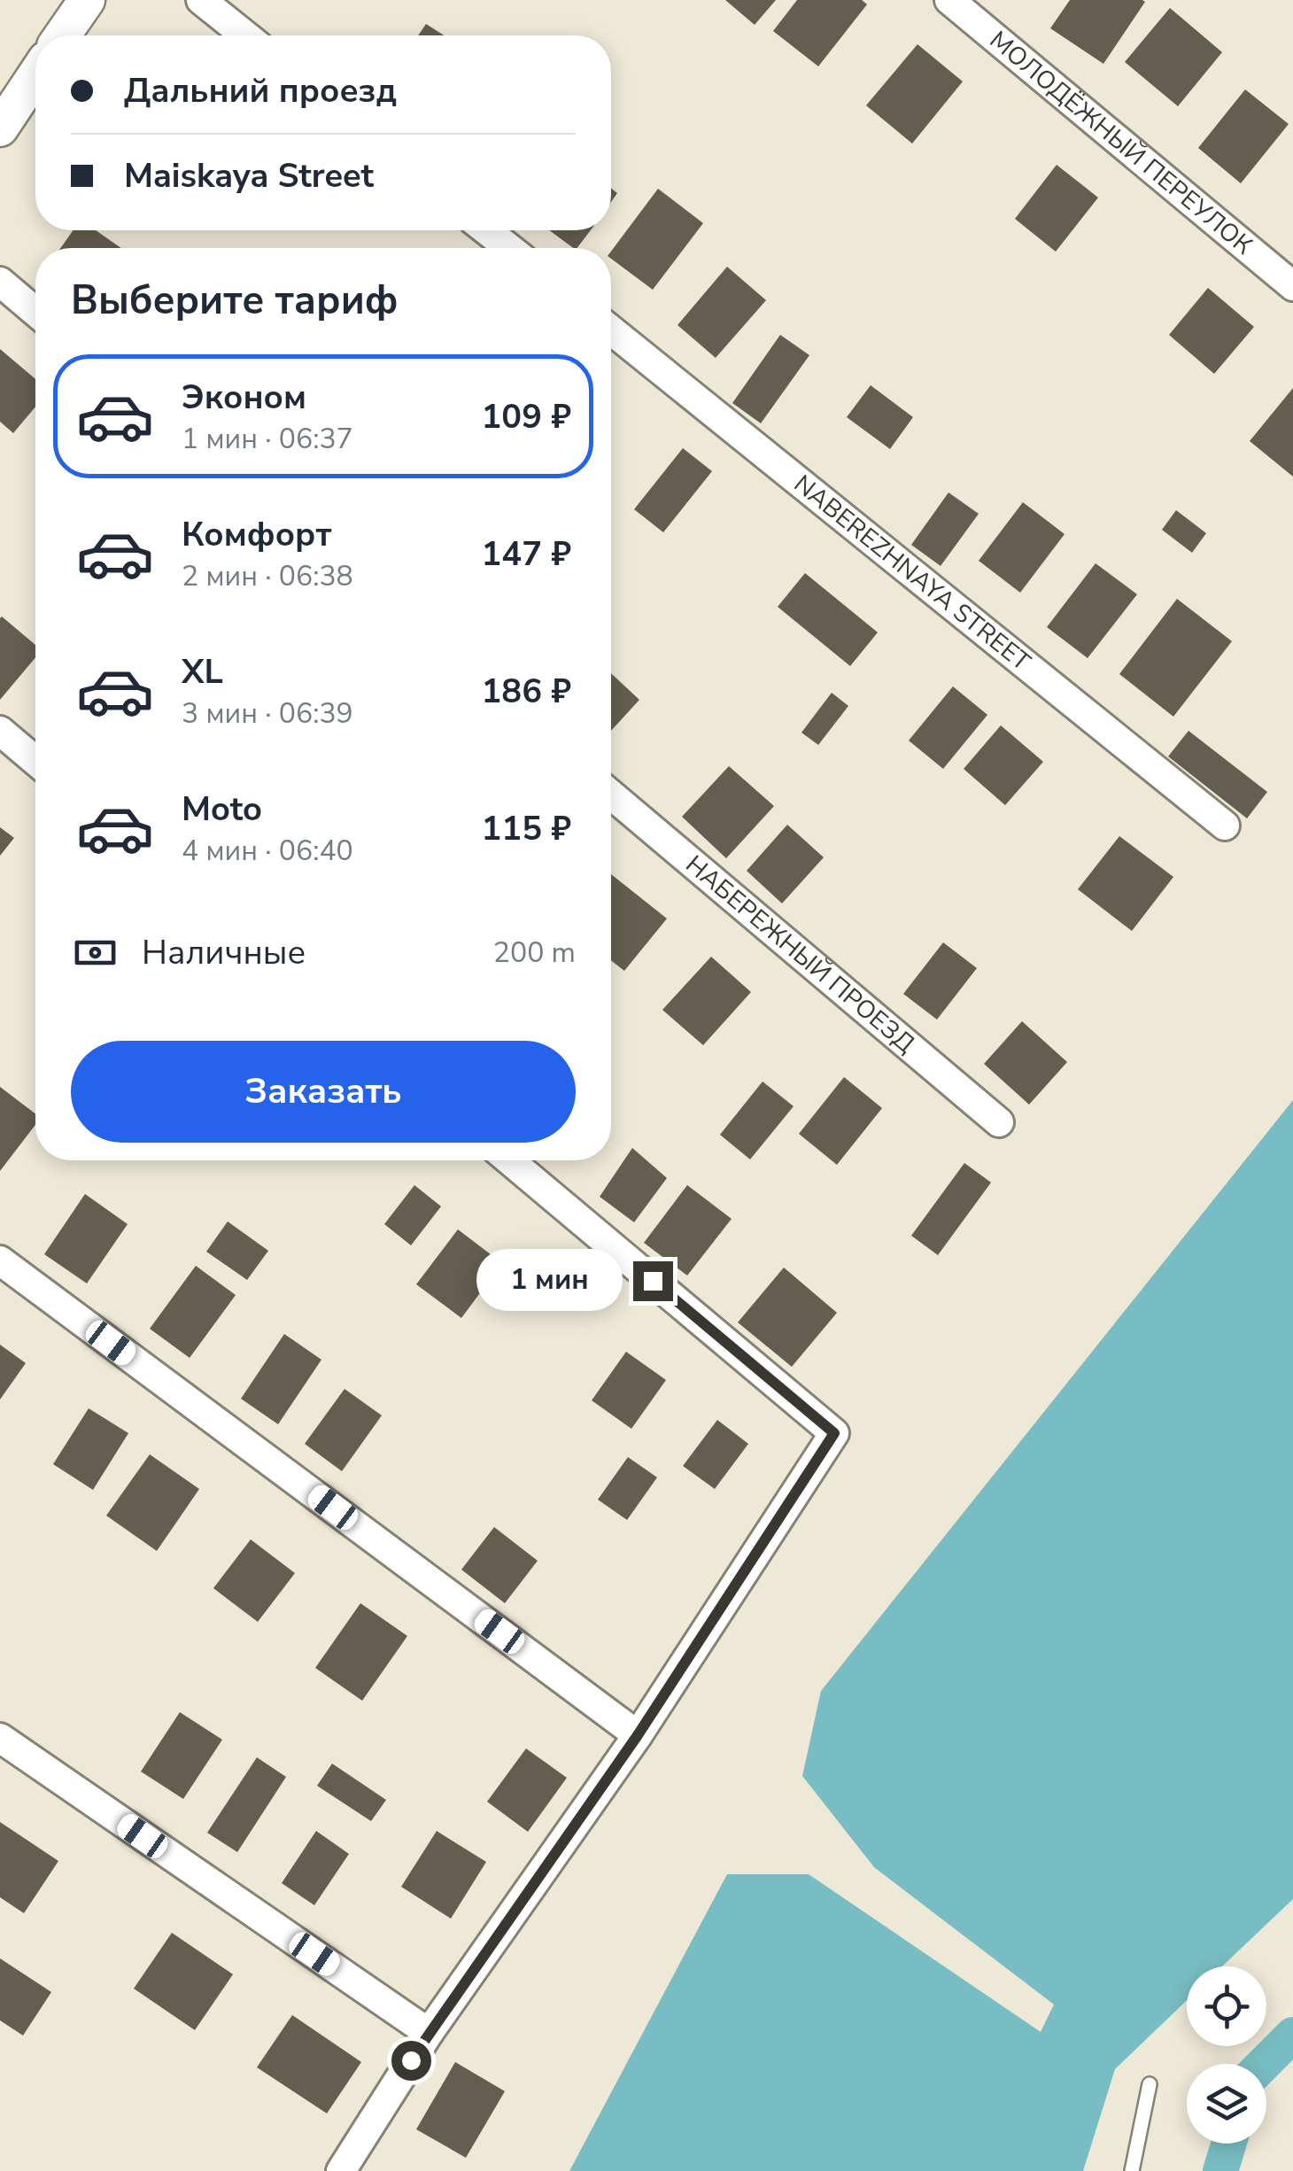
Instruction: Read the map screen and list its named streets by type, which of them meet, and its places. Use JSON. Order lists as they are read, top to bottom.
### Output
{
  "streets": {
    "street": ["МОЛОДЁЖНЫЙ ПЕРЕУЛОК", "NABEREZHNAYA STREET", "НАБЕРЕЖНЫЙ ПРОЕЗД"]
  },
  "page": {
    "banner": ["Дальний проезд", "Maiskaya Street"],
    "heading": "Выберите тариф",
    "list": [
      {
        "name": "Эконом",
        "note": "1 мин · 06:37",
        "value": "109 ₽"
      },
      {
        "name": "Комфорт",
        "note": "2 мин · 06:38",
        "value": "147 ₽"
      },
      {
        "name": "XL",
        "note": "3 мин · 06:39",
        "value": "186 ₽"
      },
      {
        "name": "Moto",
        "note": "4 мин · 06:40",
        "value": "115 ₽"
      }
    ],
    "pay": ["Наличные", "200 m"],
    "buttons": "Заказать",
    "bubble": "1 мин"
  }
}
